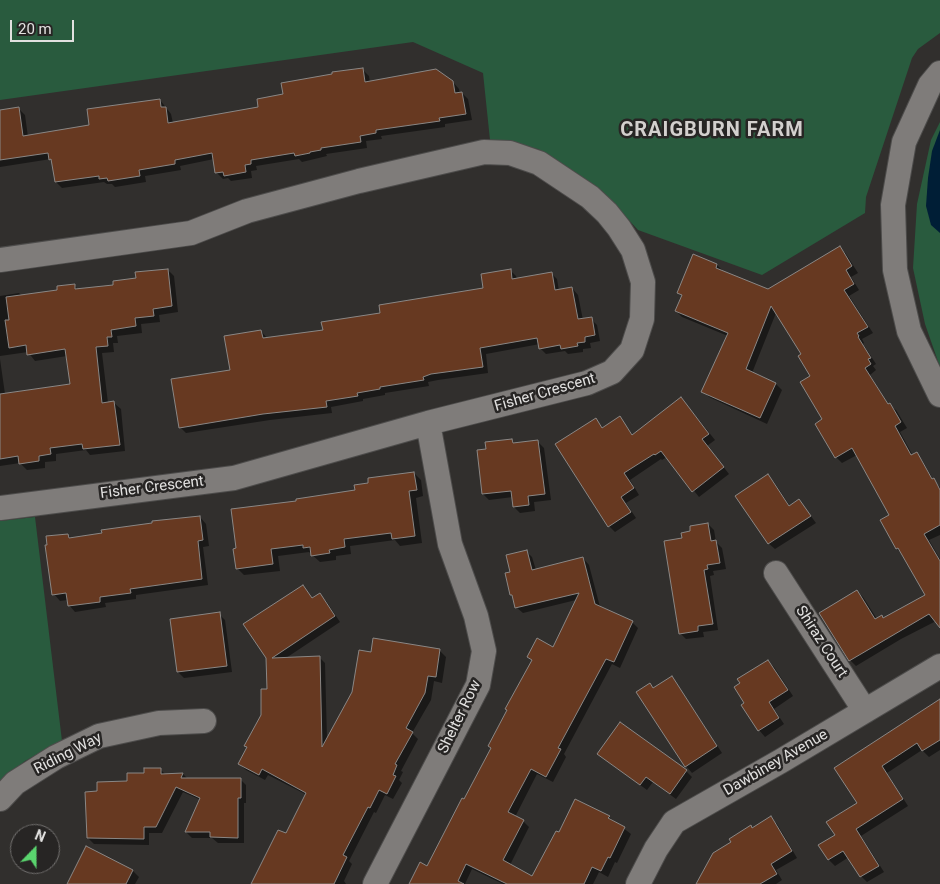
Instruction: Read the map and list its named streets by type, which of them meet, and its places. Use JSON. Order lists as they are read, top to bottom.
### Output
{
  "streets": {
    "street": [
      "Fisher Crescent",
      "Shiraz Court",
      "Shelter Row",
      "Riding Way",
      "Dawbiney Avenue"
    ]
  },
  "crossings": [
    ["Fisher Crescent", "Shelter Row"],
    ["Shiraz Court", "Dawbiney Avenue"]
  ],
  "districts": ["CRAIGBURN FARM"],
  "scale_bar": "20 m",
  "north": "top"
}
